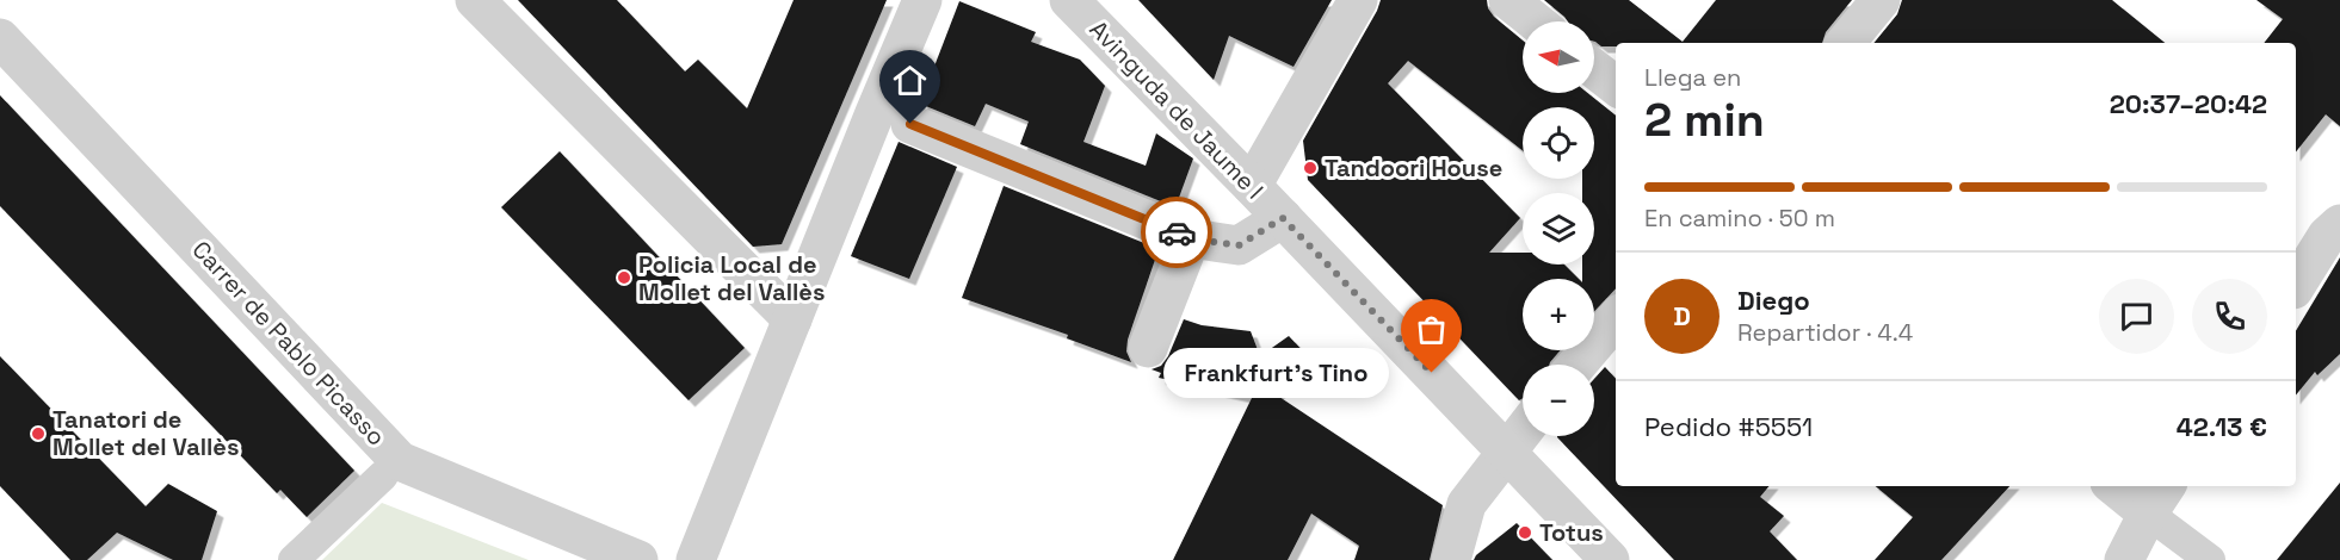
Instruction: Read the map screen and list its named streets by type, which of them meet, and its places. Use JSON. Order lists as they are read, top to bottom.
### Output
{
  "streets": {
    "street": ["Avinguda de Jaume I", "Carrer de Pablo Picasso"]
  },
  "places": [
    "Tandoori House",
    "Policia Local de Mollet del Vallès",
    "Frankfurt's Tino",
    "Tanatori de Mollet del Vallès",
    "Totus"
  ],
  "north": "left",
  "page": {
    "map_buttons": ["+", "−"],
    "heading": ["2 min", "Llega en", "20:37–20:42"],
    "panel": [
      "Diego",
      "Repartidor · 4.4",
      "Pedido #5551",
      "42.13 €"
    ],
    "bar": "En camino · 50 m",
    "round": "D",
    "bubble": "Frankfurt's Tino"
  }
}
